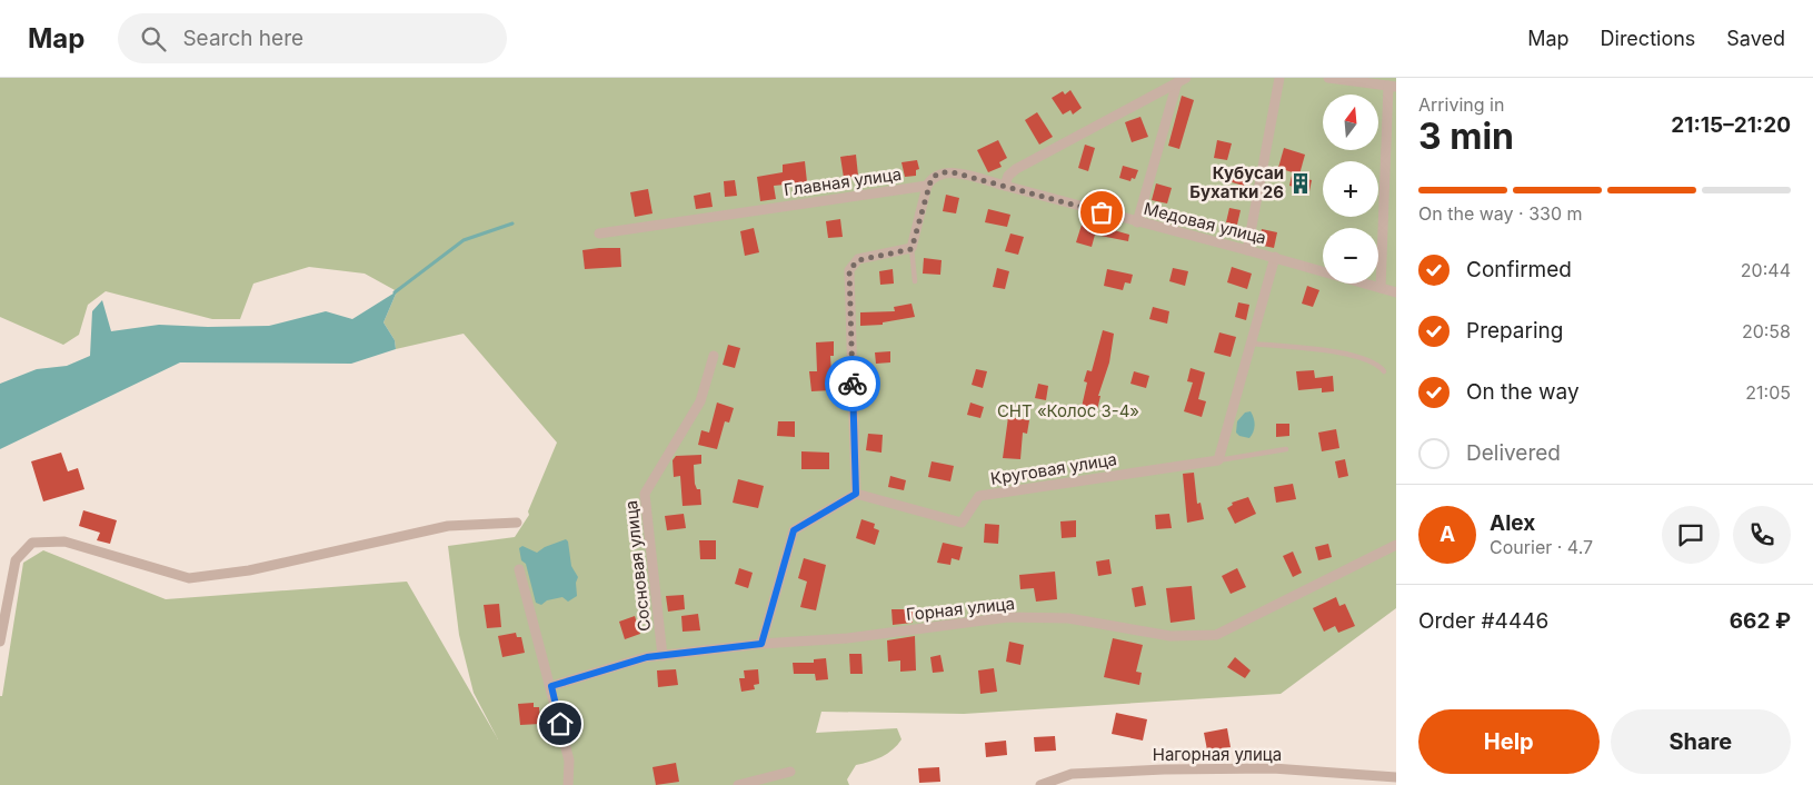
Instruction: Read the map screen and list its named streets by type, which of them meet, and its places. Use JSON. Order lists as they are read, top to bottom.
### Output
{
  "streets": {
    "street": [
      "Главная улица",
      "Медовая улица",
      "Круговая улица",
      "Сосновая улица",
      "Горная улица",
      "Нагорная улица"
    ]
  },
  "crossings": [
    ["Главная улица", "Медовая улица"],
    ["Сосновая улица", "Горная улица"]
  ],
  "parks": ["СНТ «Колос 3-4»"],
  "places": {
    "building": ["Кубусаи Бухатки 26"]
  },
  "north": "top",
  "page": {
    "header": "Map",
    "search": "Search here",
    "nav": ["Map", "Directions", "Saved"],
    "heading": ["3 min", "Arriving in", "21:15–21:20"],
    "panel": [
      "Alex",
      "Courier · 4.7",
      "Order #4446",
      "662 ₽"
    ],
    "map_buttons": ["+", "−"],
    "bar": "On the way · 330 m",
    "list": [
      ["Confirmed", "20:44"],
      ["Preparing", "20:58"],
      ["On the way", "21:05"],
      "Delivered"
    ],
    "round": "A",
    "buttons": ["Help", "Share"]
  }
}
